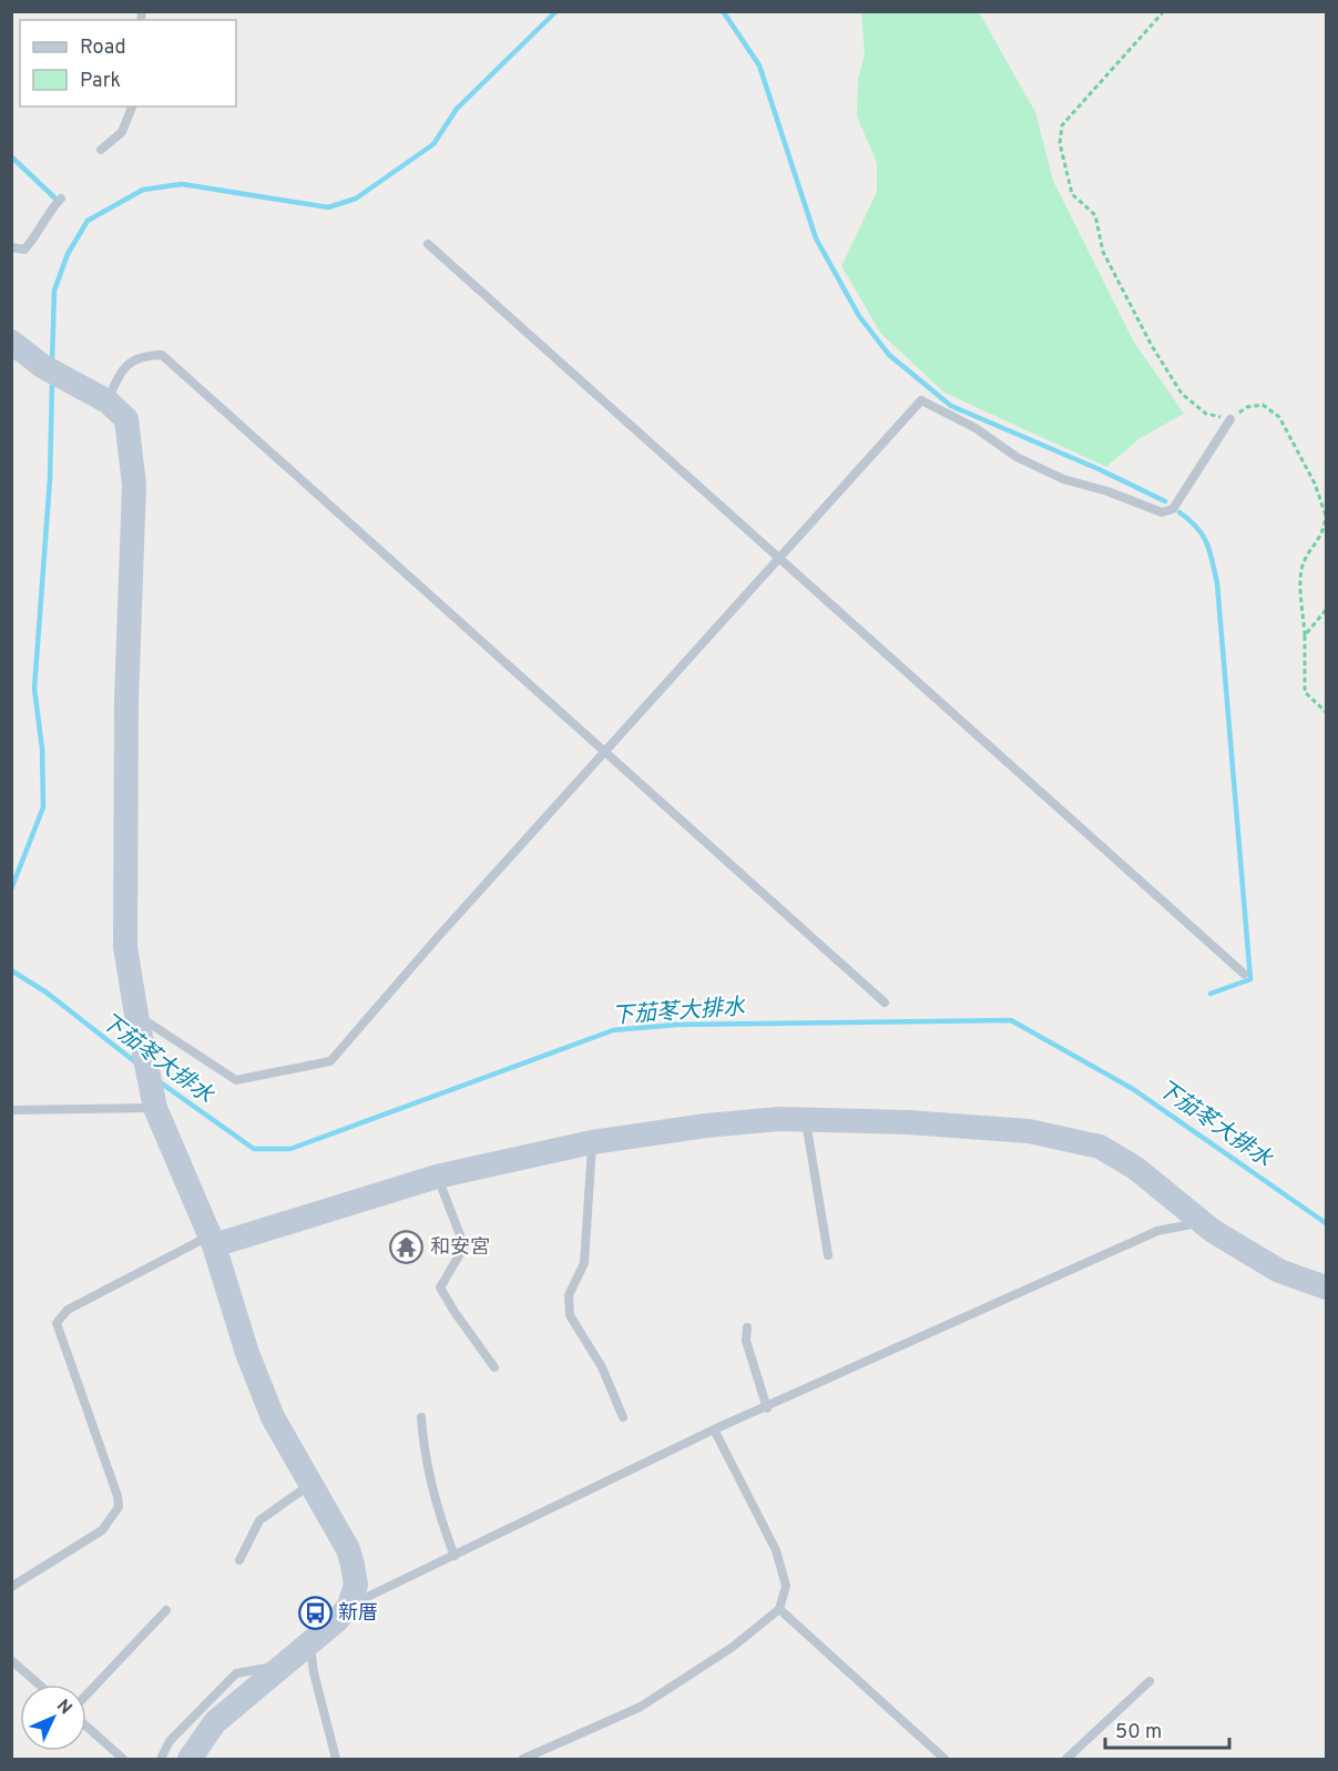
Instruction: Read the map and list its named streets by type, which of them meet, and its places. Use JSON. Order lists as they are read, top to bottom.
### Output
{
  "water": ["下茄苳大排水"],
  "places": {
    "temple": ["和安宮"],
    "bus stop": ["新厝"]
  },
  "legend": ["Road", "Park"],
  "scale_bar": "50 m",
  "north": "top right"
}
